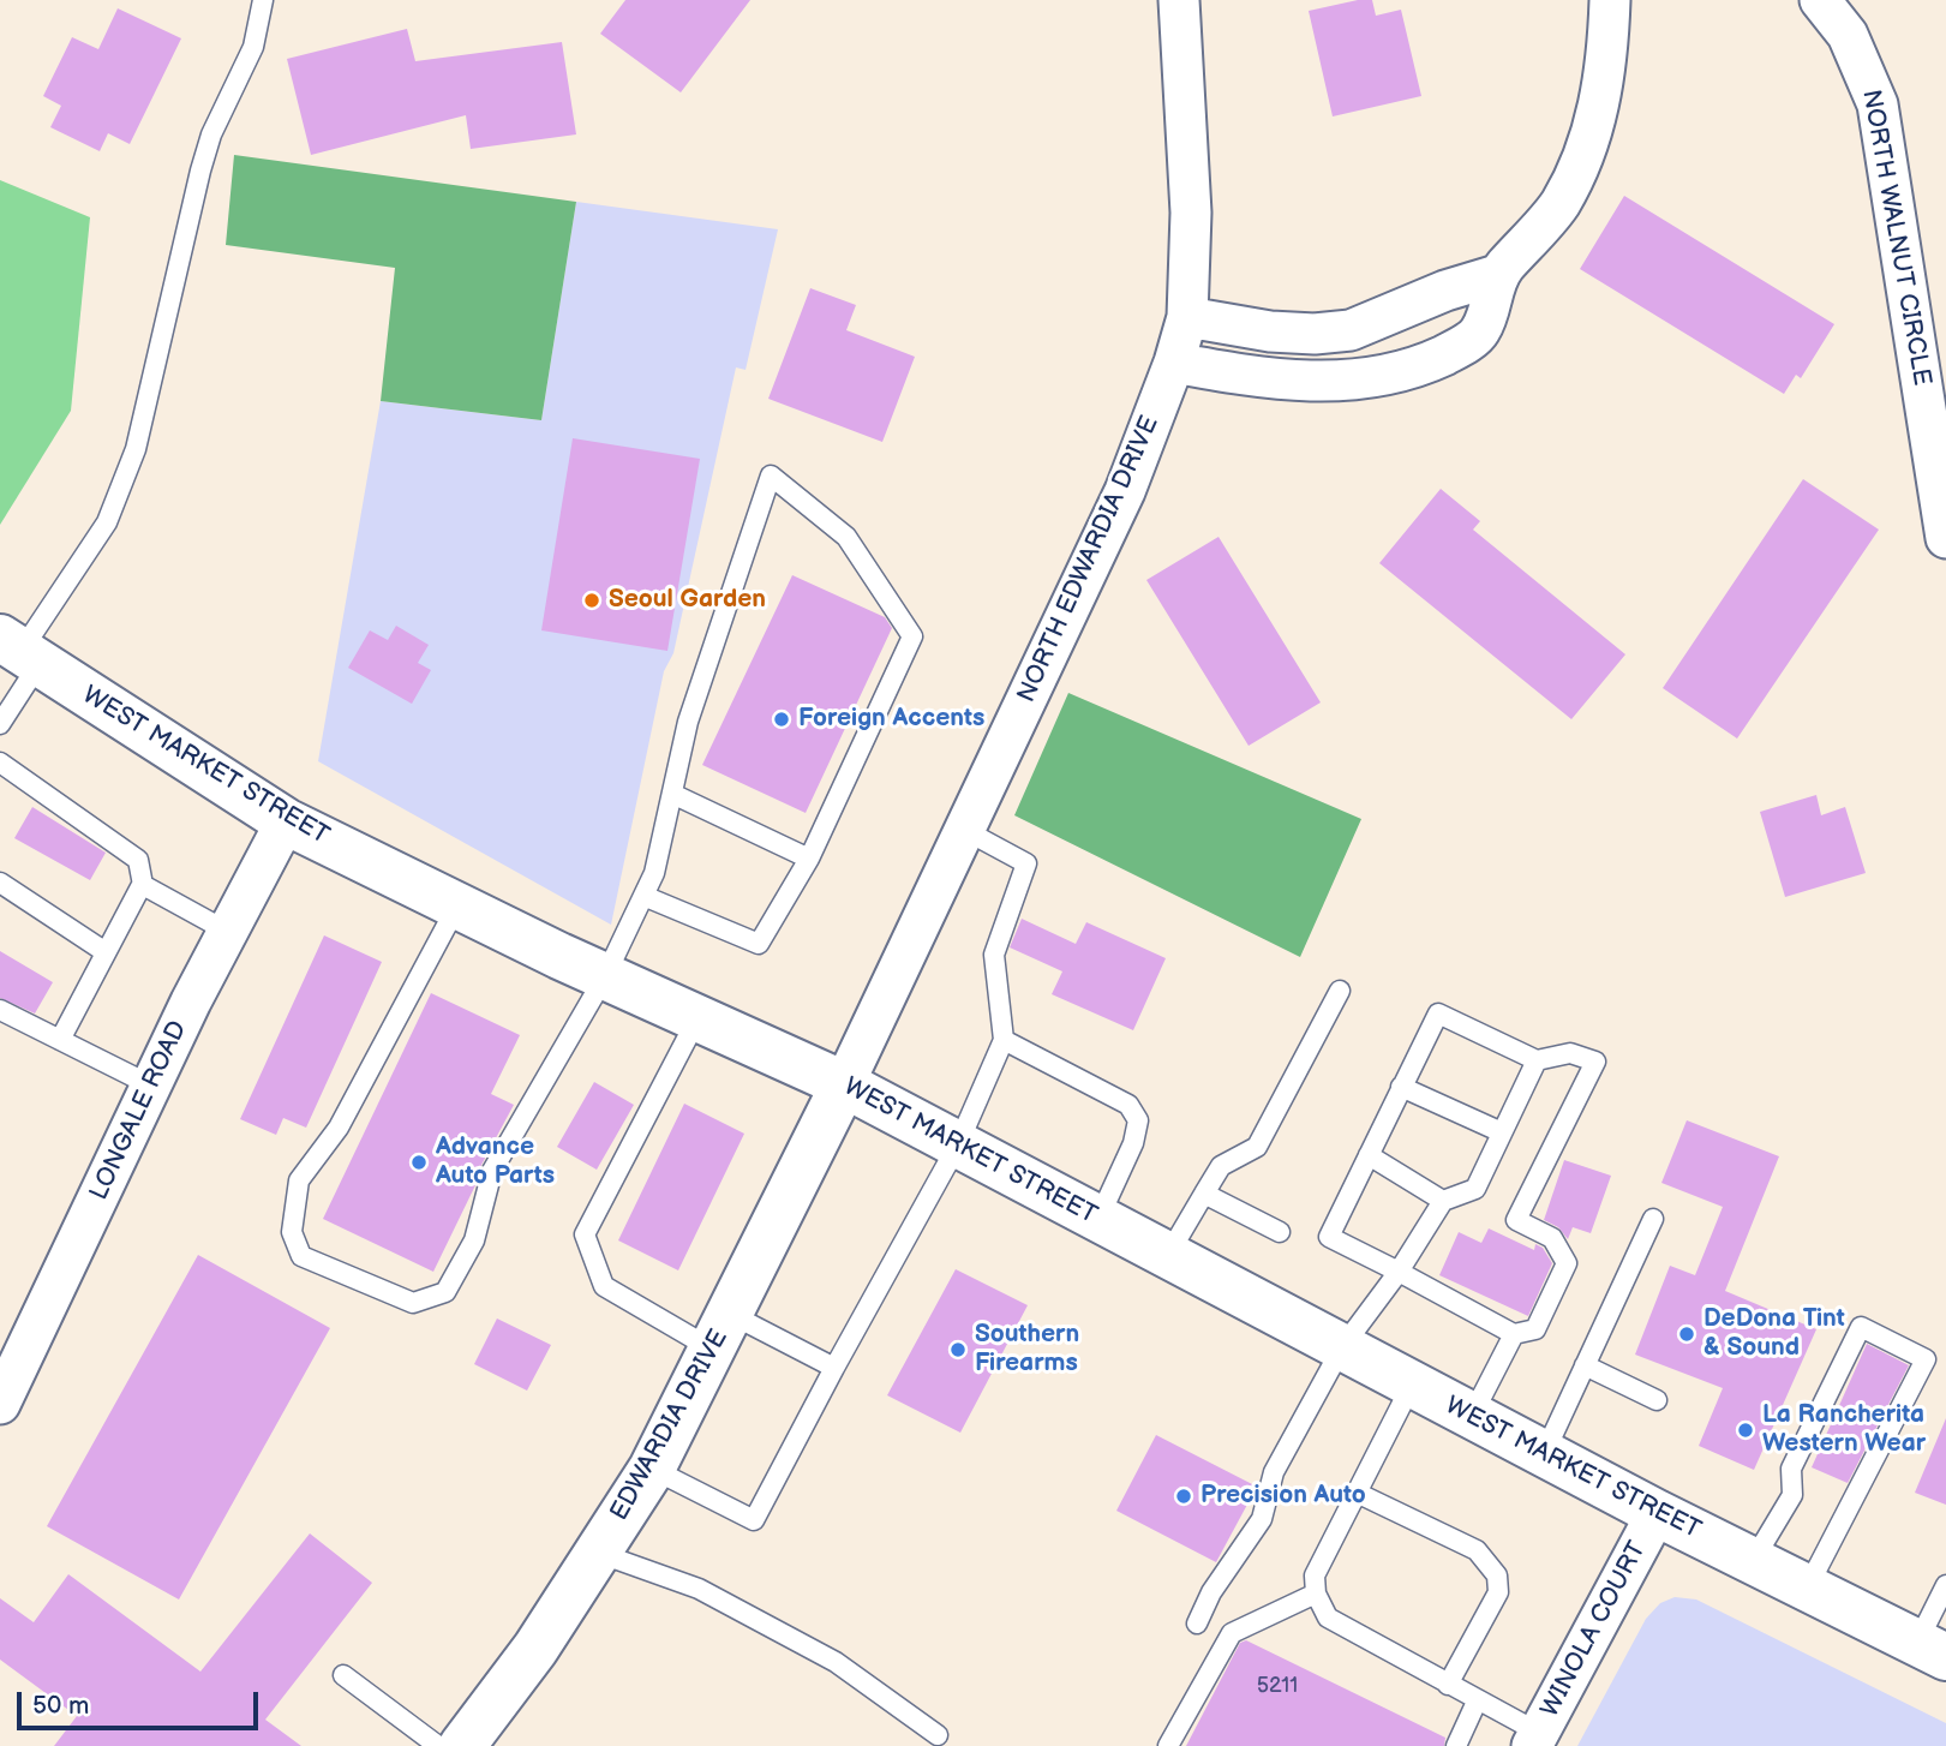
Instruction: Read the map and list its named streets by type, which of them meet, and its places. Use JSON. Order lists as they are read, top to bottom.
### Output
{
  "streets": {
    "main road": ["WEST MARKET STREET", "EDWARDIA DRIVE"],
    "street": [
      "NORTH WALNUT CIRCLE",
      "NORTH EDWARDIA DRIVE",
      "LONGALE ROAD",
      "WINOLA COURT"
    ]
  },
  "crossings": [
    ["NORTH EDWARDIA DRIVE", "WEST MARKET STREET"],
    ["NORTH EDWARDIA DRIVE", "EDWARDIA DRIVE"],
    ["WEST MARKET STREET", "LONGALE ROAD"],
    ["WEST MARKET STREET", "EDWARDIA DRIVE"],
    ["WEST MARKET STREET", "WINOLA COURT"]
  ],
  "places": [
    "Seoul Garden",
    "Foreign Accents",
    "Advance Auto Parts",
    "DeDona Tint & Sound",
    "Southern Firearms",
    "La Rancherita Western Wear",
    "Precision Auto"
  ],
  "house_numbers": ["5211"],
  "scale_bar": "50 m"
}
